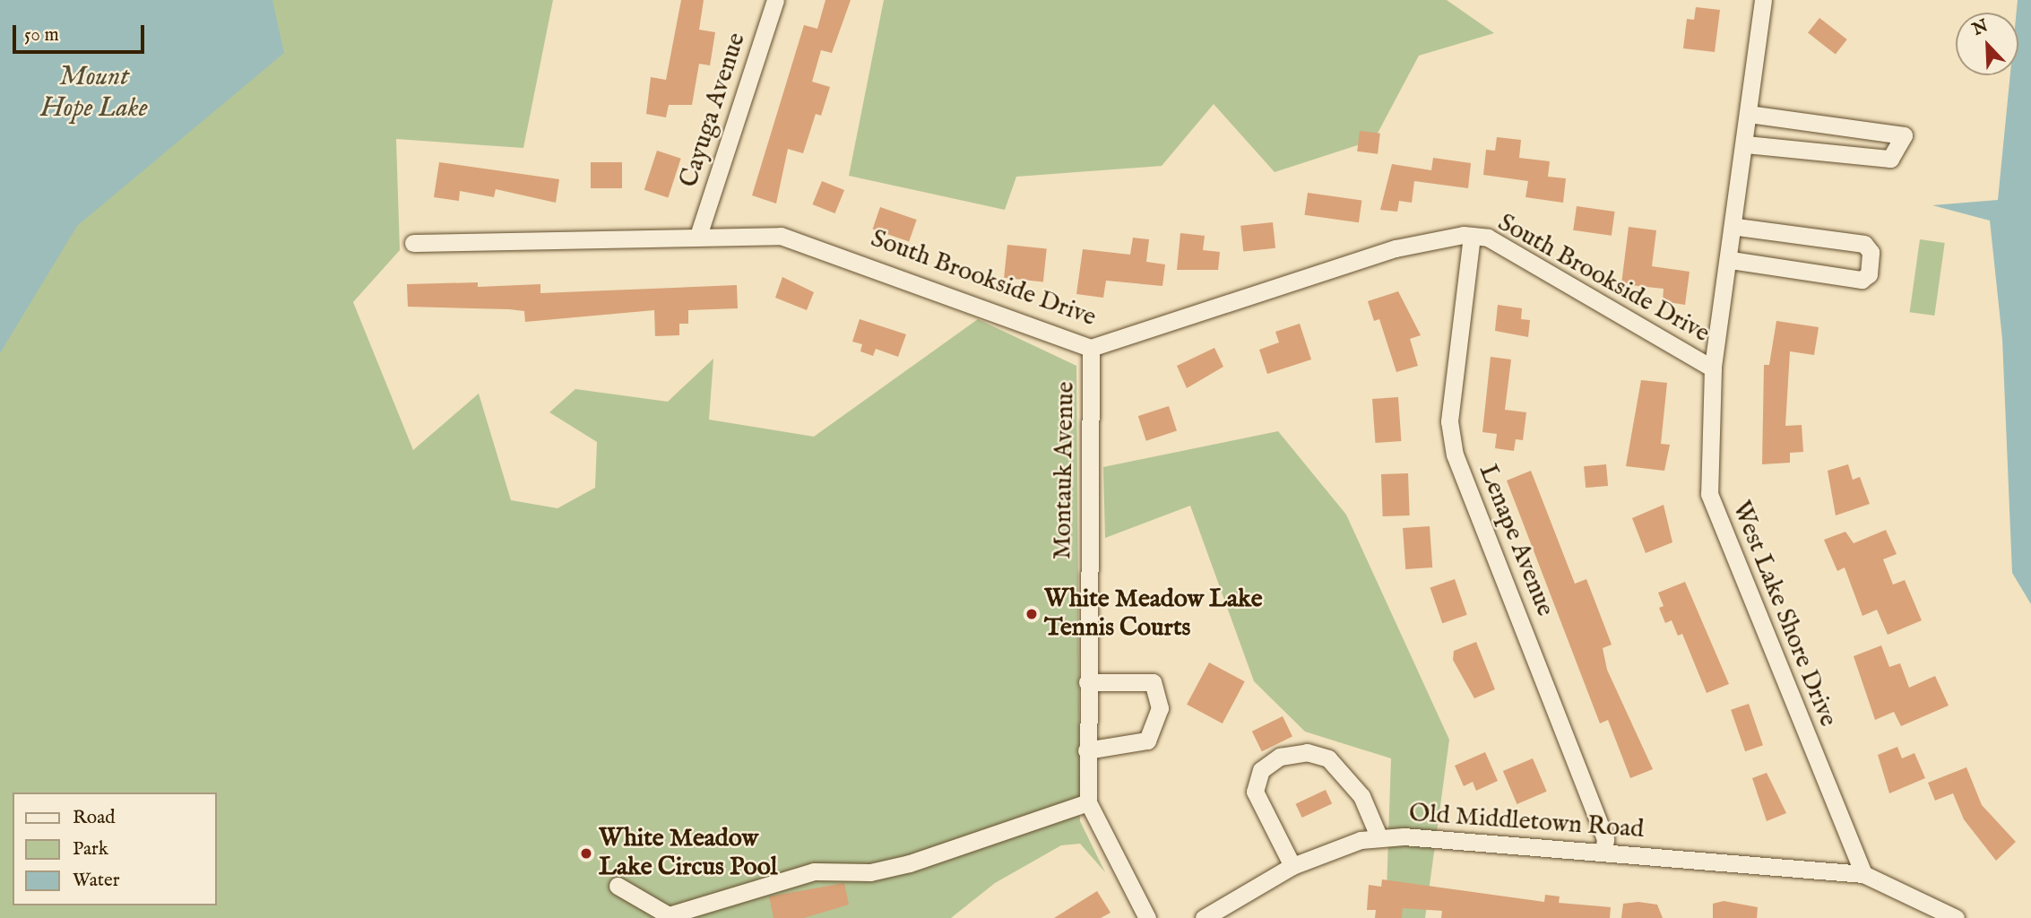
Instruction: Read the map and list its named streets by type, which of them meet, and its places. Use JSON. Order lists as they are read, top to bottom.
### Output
{
  "streets": {
    "street": [
      "Cayuga Avenue",
      "South Brookside Drive",
      "Montauk Avenue",
      "Lenape Avenue",
      "West Lake Shore Drive",
      "Old Middletown Road"
    ]
  },
  "crossings": [
    ["Cayuga Avenue", "South Brookside Drive"],
    ["South Brookside Drive", "Montauk Avenue"],
    ["South Brookside Drive", "Lenape Avenue"],
    ["South Brookside Drive", "West Lake Shore Drive"],
    ["Lenape Avenue", "Old Middletown Road"],
    ["West Lake Shore Drive", "Old Middletown Road"]
  ],
  "water": ["Mount Hope Lake"],
  "places": ["White Meadow Lake Tennis Courts", "White Meadow Lake Circus Pool"],
  "legend": ["Road", "Park", "Water"],
  "scale_bar": "50 m",
  "north": "top left"
}
